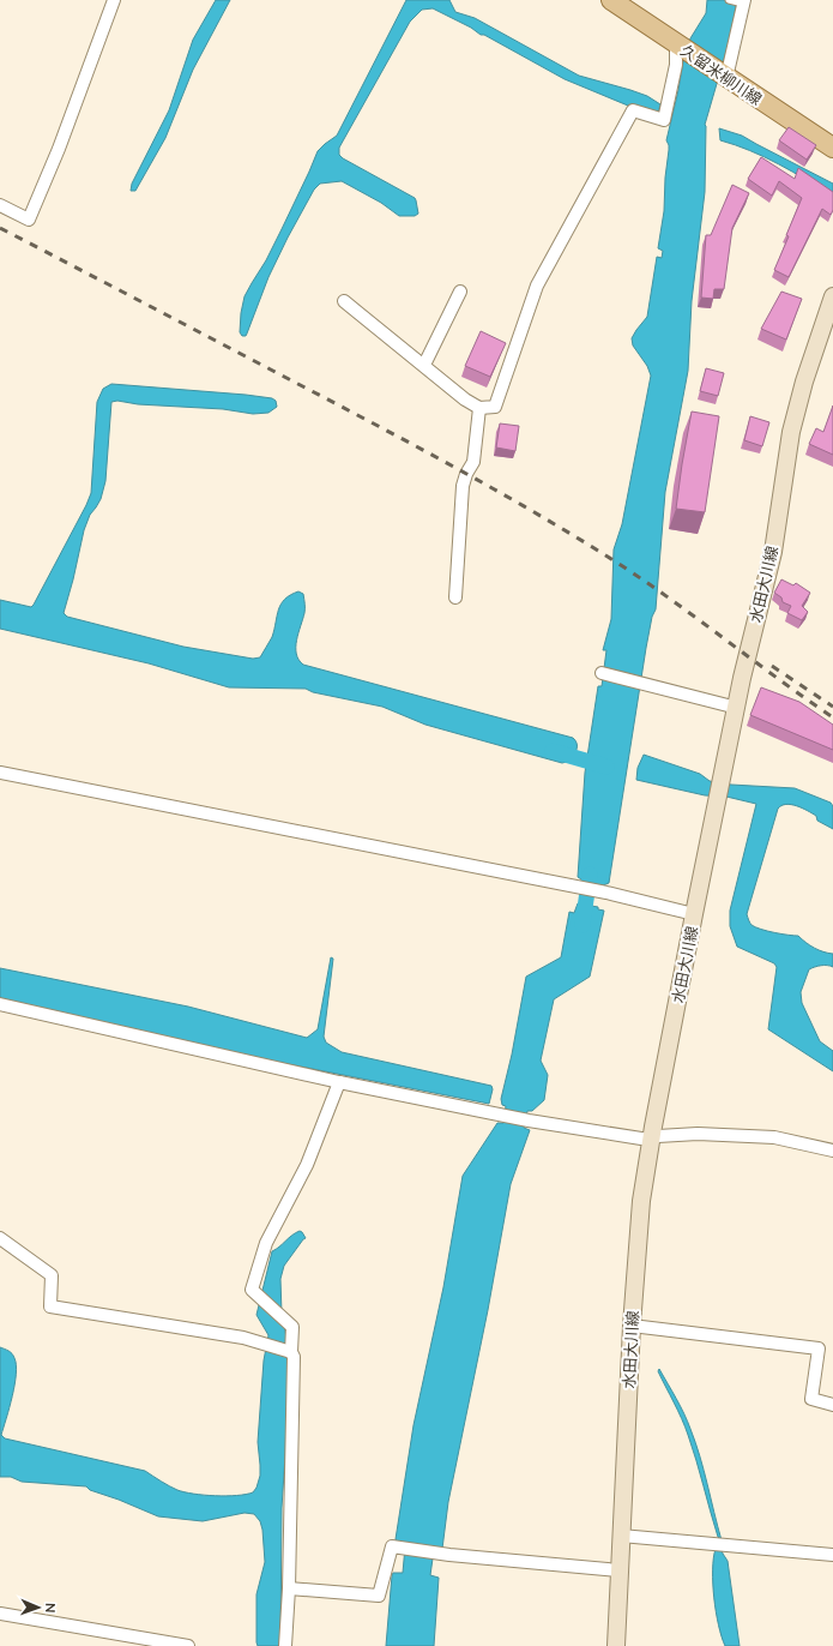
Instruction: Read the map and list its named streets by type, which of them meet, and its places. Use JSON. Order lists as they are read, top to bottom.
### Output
{
  "streets": {
    "main road": ["久留米柳川線", "水田大川線"]
  },
  "north": "right"
}
